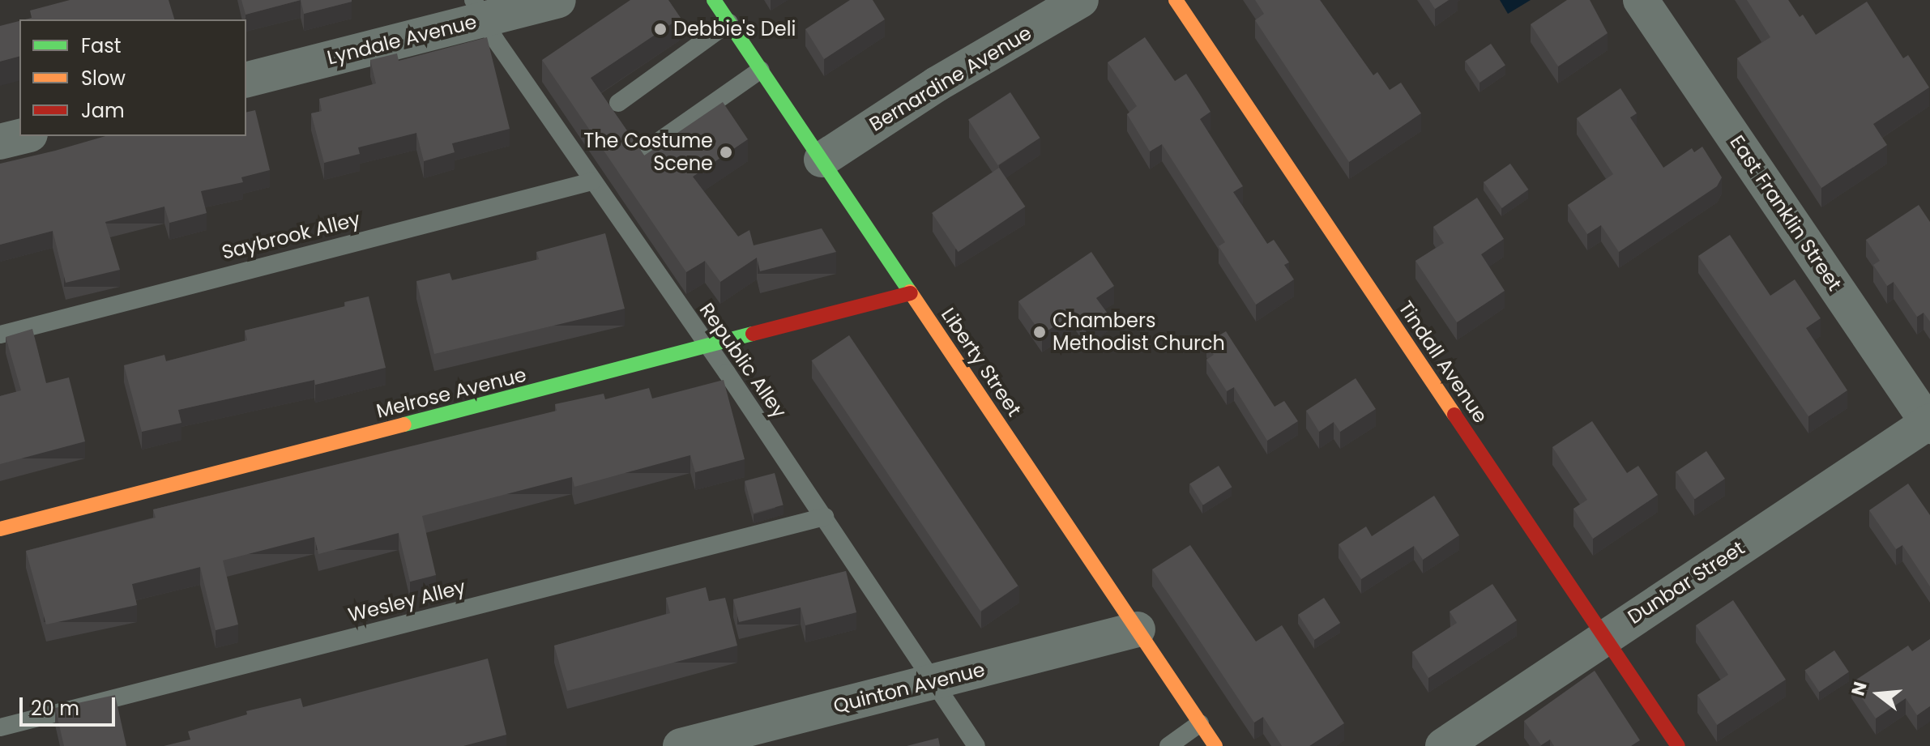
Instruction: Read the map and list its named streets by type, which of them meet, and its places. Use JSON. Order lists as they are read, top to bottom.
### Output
{
  "streets": {
    "street": [
      "Lyndale Avenue",
      "Bernardine Avenue",
      "East Franklin Street",
      "Liberty Street",
      "Tindall Avenue",
      "Melrose Avenue",
      "Dunbar Street",
      "Quinton Avenue"
    ],
    "lane": ["Saybrook Alley", "Republic Alley", "Wesley Alley"]
  },
  "crossings": [
    ["Lyndale Avenue", "Republic Alley"],
    ["Bernardine Avenue", "Liberty Street"],
    ["East Franklin Street", "Dunbar Street"],
    ["Saybrook Alley", "Republic Alley"],
    ["Republic Alley", "Melrose Avenue"],
    ["Republic Alley", "Wesley Alley"],
    ["Republic Alley", "Quinton Avenue"],
    ["Liberty Street", "Melrose Avenue"],
    ["Liberty Street", "Quinton Avenue"],
    ["Tindall Avenue", "Dunbar Street"]
  ],
  "places": ["Debbie's Deli", "The Costume Scene", "Chambers Methodist Church"],
  "legend": ["Fast", "Slow", "Jam"],
  "scale_bar": "20 m",
  "north": "left"
}
